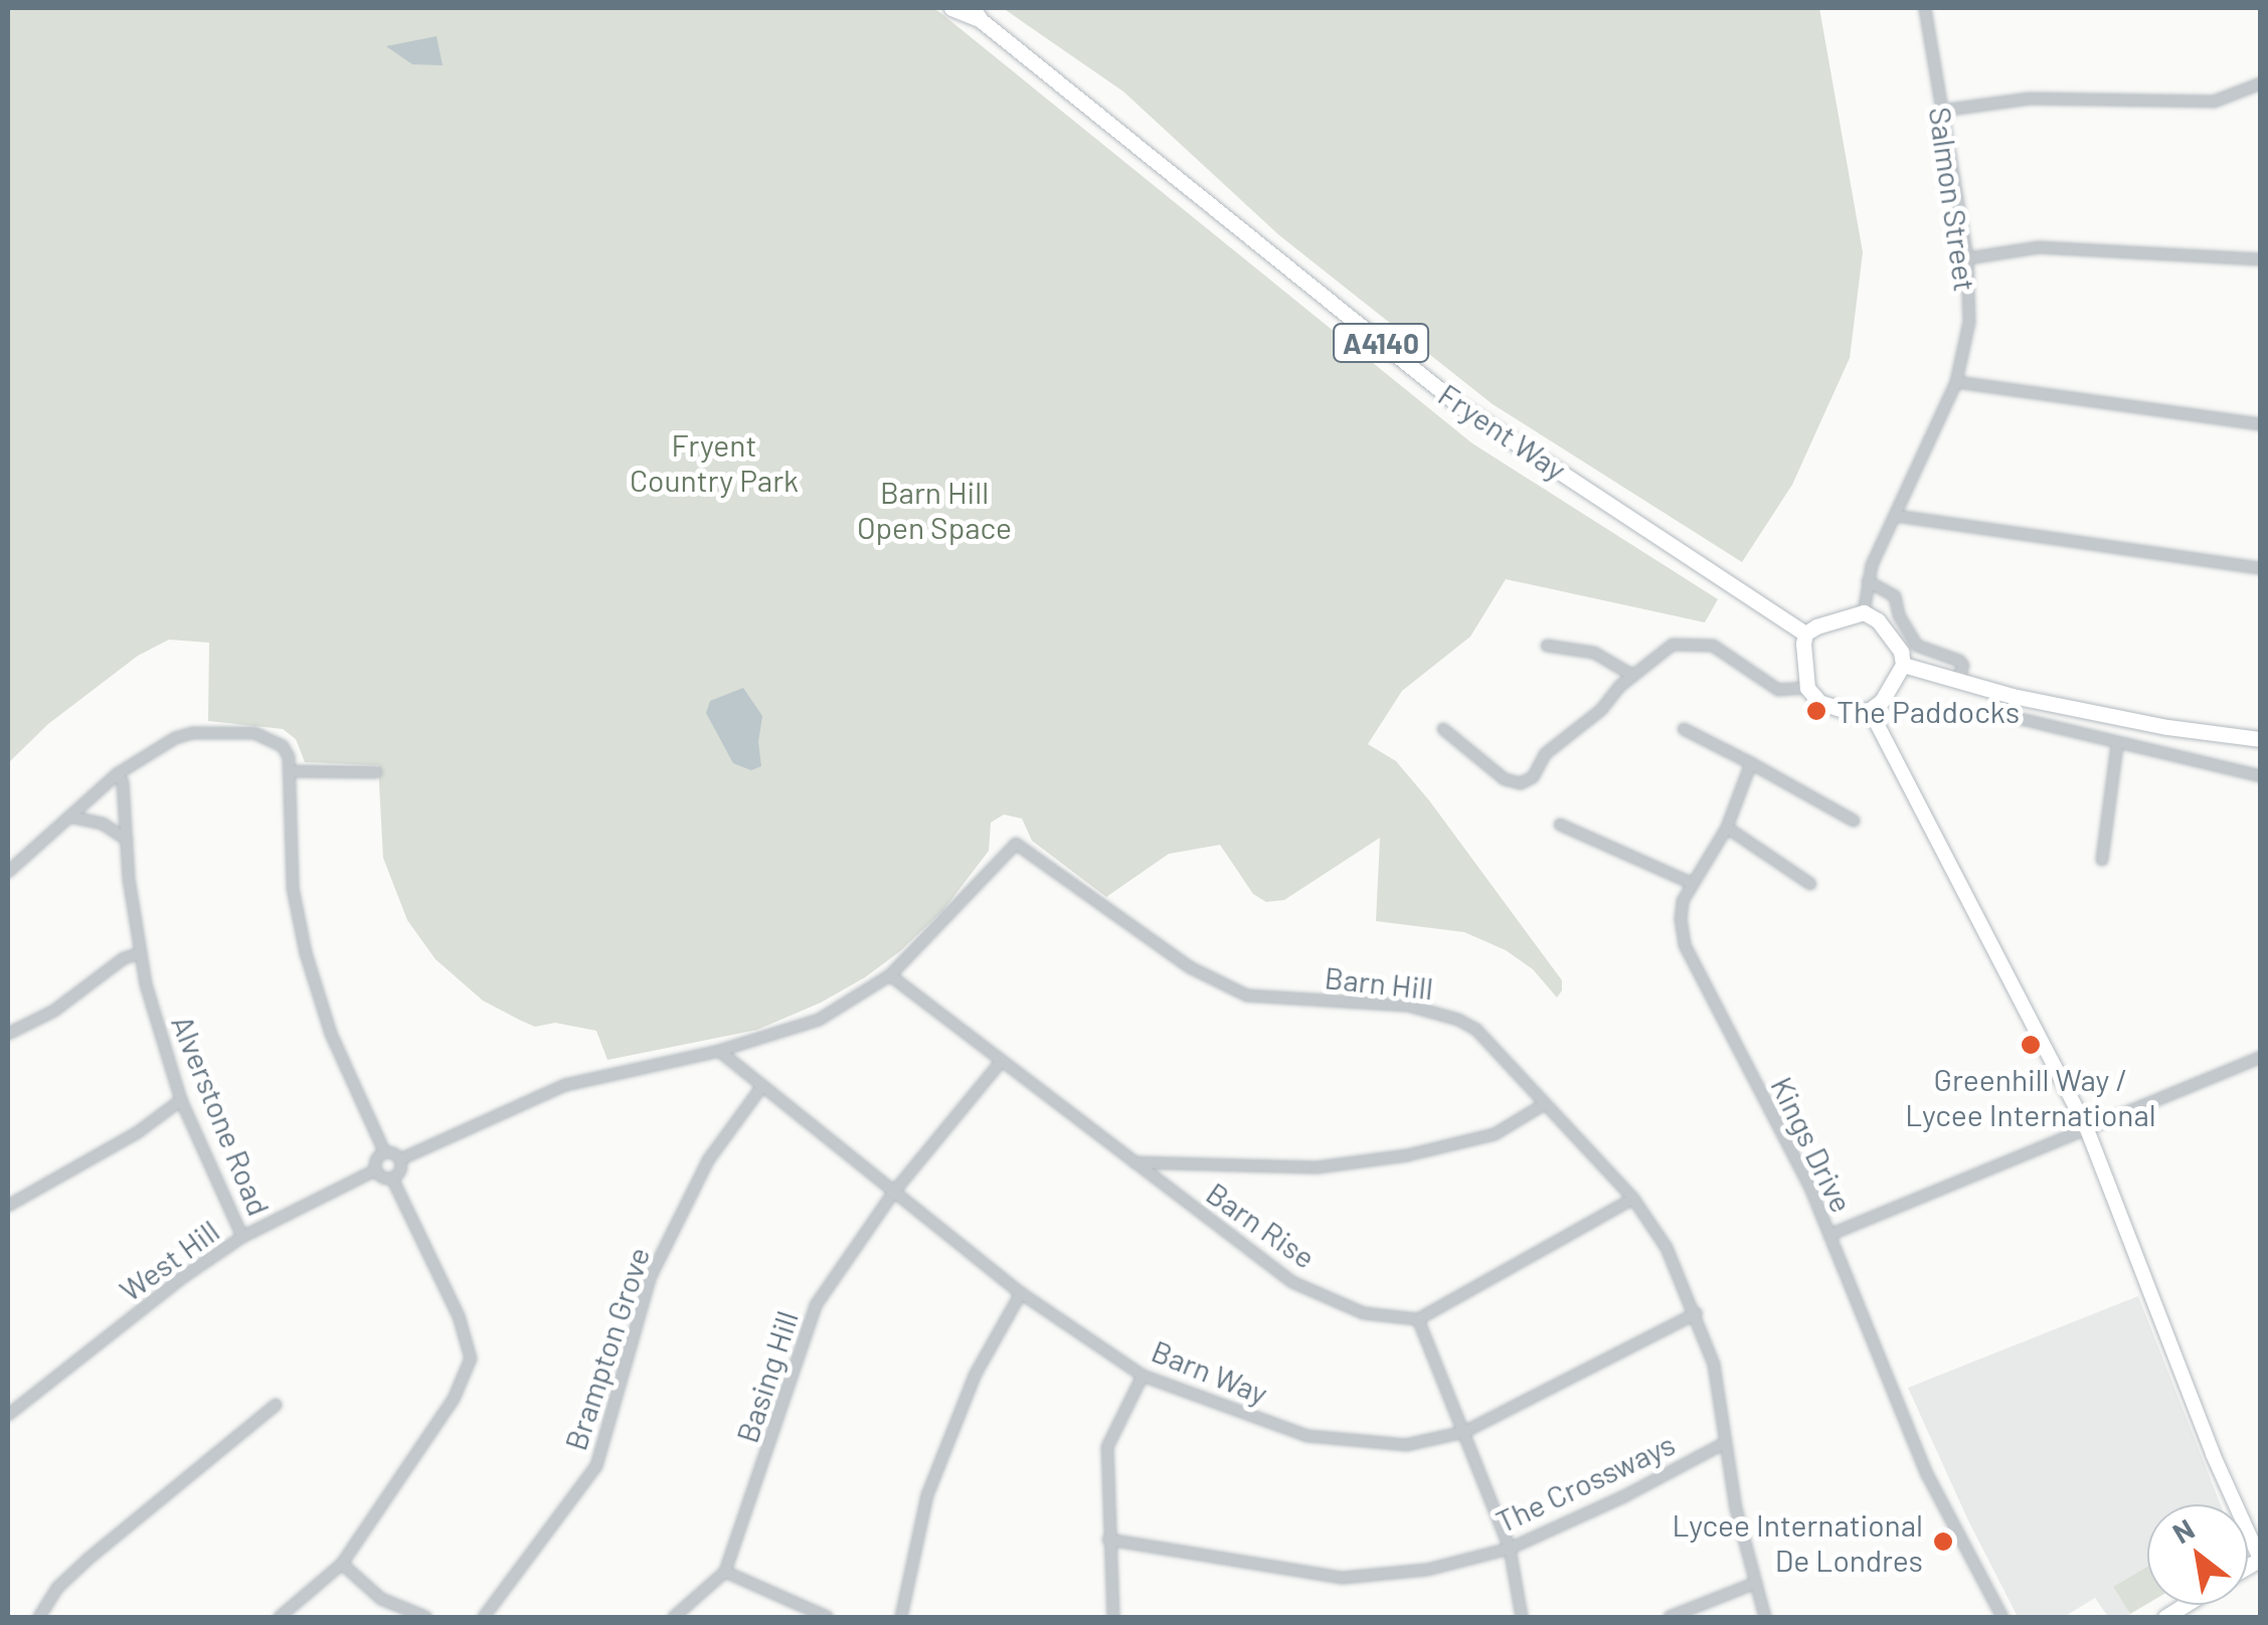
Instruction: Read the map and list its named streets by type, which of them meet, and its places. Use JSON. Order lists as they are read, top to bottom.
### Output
{
  "streets": {
    "main road": ["A4140", "Fryent Way"],
    "street": [
      "Salmon Street",
      "Barn Hill",
      "Alverstone Road",
      "Kings Drive",
      "Barn Rise",
      "West Hill",
      "Brampton Grove",
      "Barn Way",
      "Basing Hill",
      "The Crossways"
    ]
  },
  "crossings": [
    ["Salmon Street", "Fryent Way"],
    ["Barn Hill", "Barn Rise"],
    ["Barn Hill", "Barn Way"],
    ["Barn Hill", "The Crossways"],
    ["Alverstone Road", "West Hill"],
    ["Barn Rise", "Basing Hill"],
    ["Brampton Grove", "Barn Way"],
    ["Barn Way", "Basing Hill"]
  ],
  "parks": ["Fryent Country Park", "Barn Hill Open Space"],
  "places": ["The Paddocks", "Greenhill Way / Lycee International", "Lycee International De Londres"],
  "north": "top left"
}
